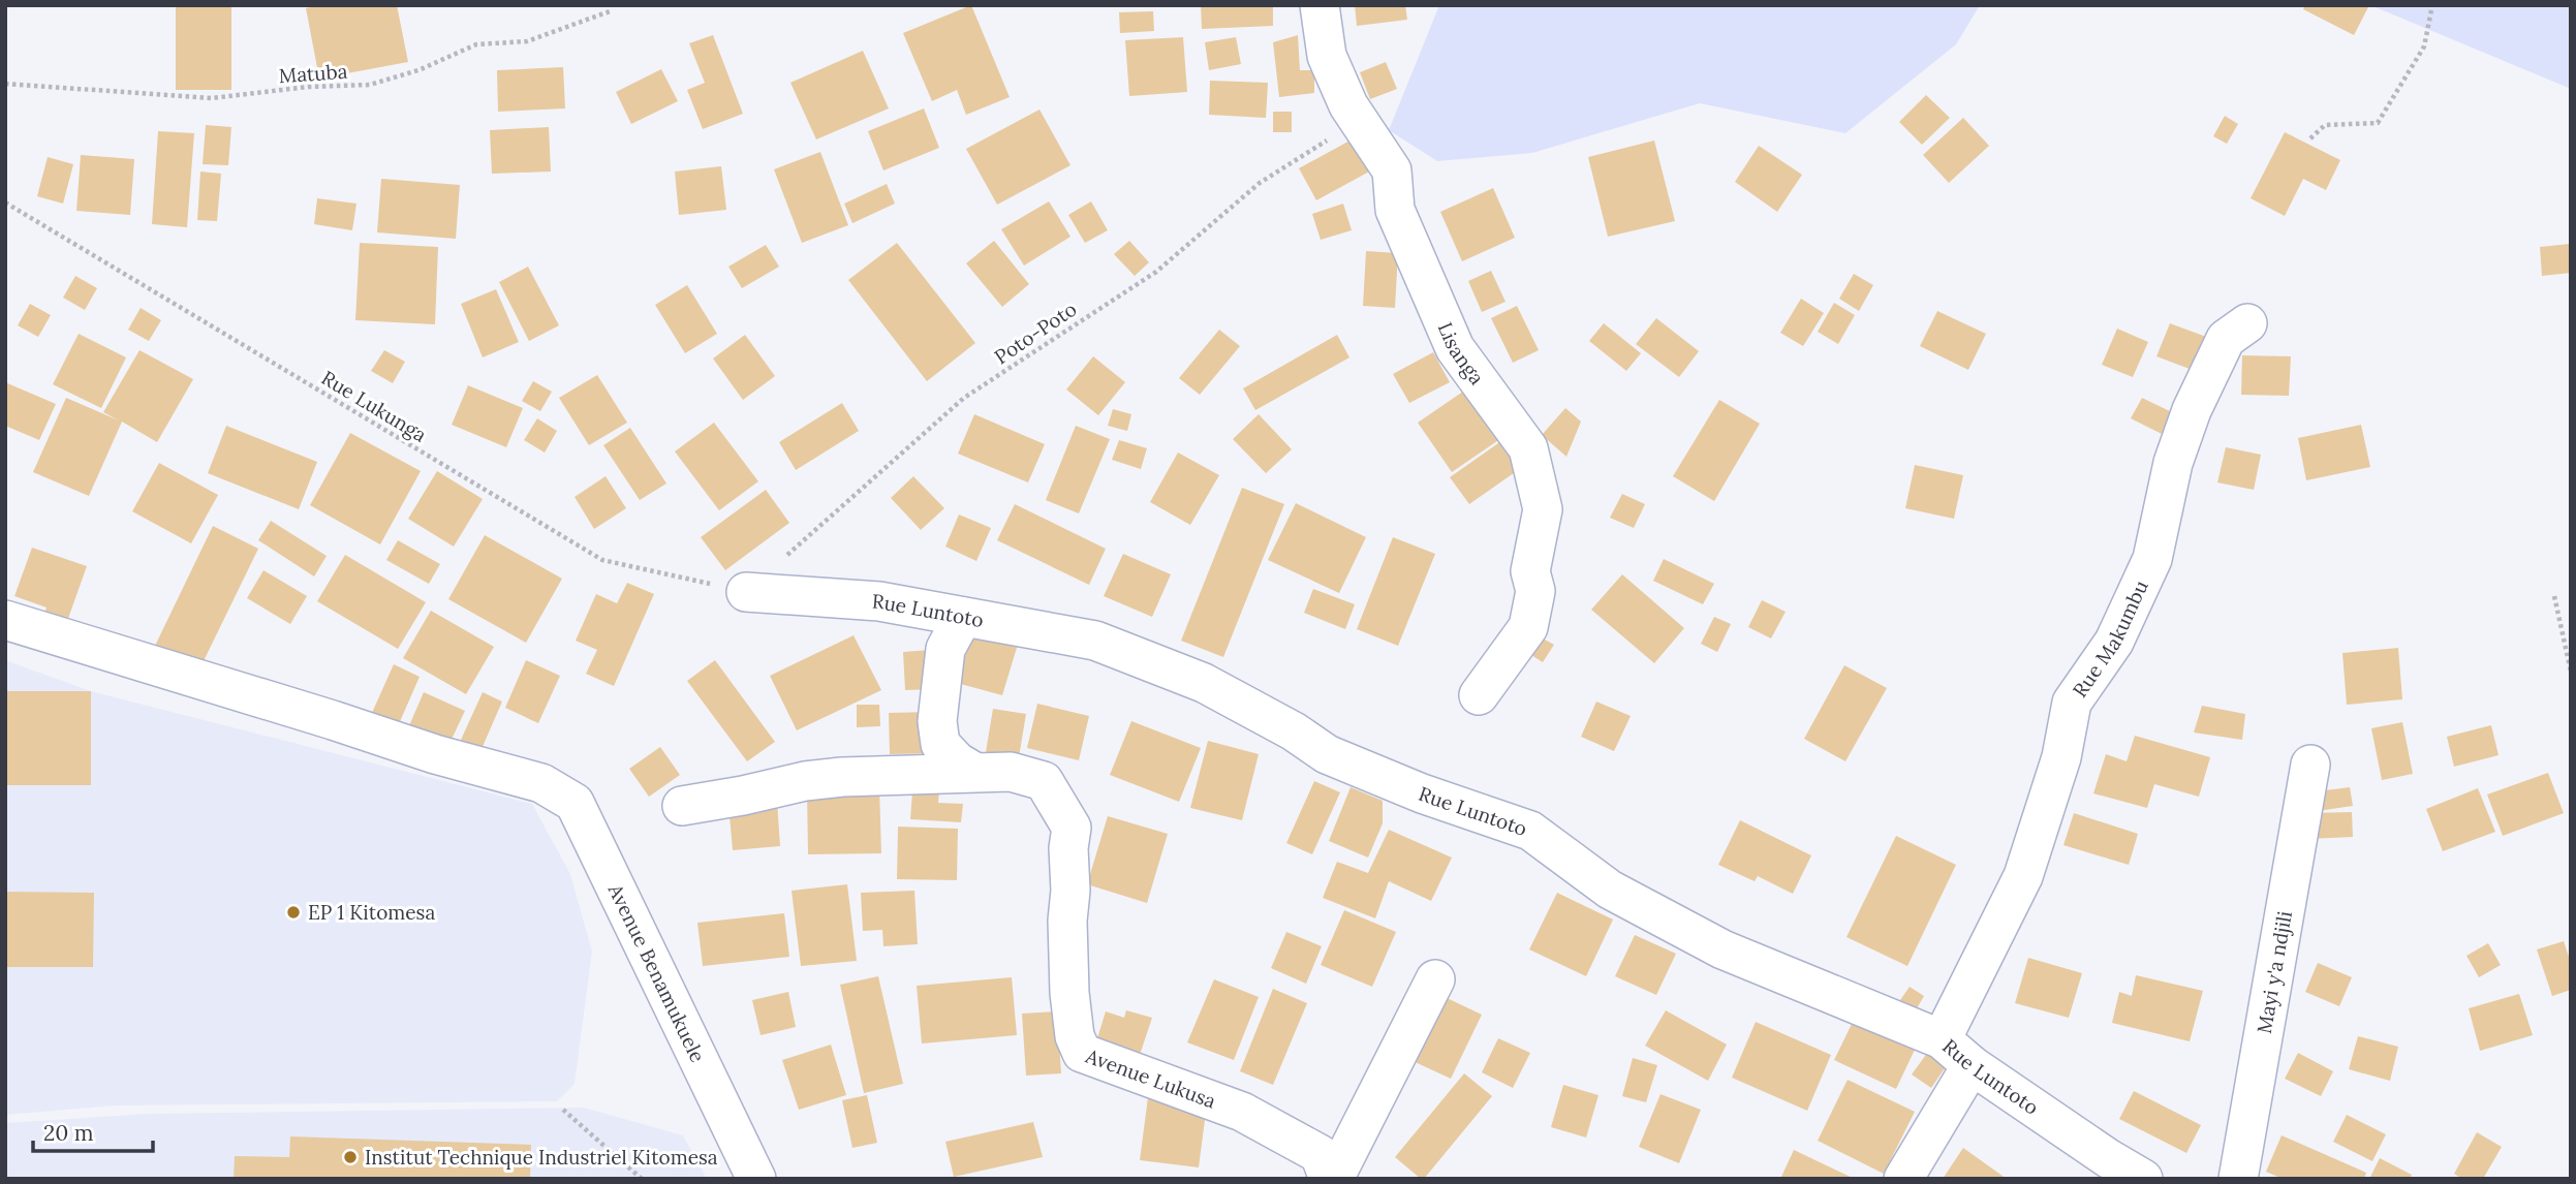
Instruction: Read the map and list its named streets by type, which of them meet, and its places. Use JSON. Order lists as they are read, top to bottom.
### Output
{
  "streets": {
    "street": [
      "Lisanga",
      "Rue Luntoto",
      "Rue Makumbu",
      "Mayi y'a ndjili",
      "Avenue Benamukuele",
      "Avenue Lukusa"
    ],
    "path": ["Matuba", "Poto-Poto", "Rue Lukunga"]
  },
  "crossings": [
    ["Poto-Poto", "Lisanga"],
    ["Poto-Poto", "Rue Lukunga"],
    ["Poto-Poto", "Rue Luntoto"],
    ["Rue Lukunga", "Rue Luntoto"],
    ["Rue Luntoto", "Rue Makumbu"]
  ],
  "places": ["EP 1 Kitomesa", "Institut Technique Industriel Kitomesa"],
  "scale_bar": "20 m"
}
